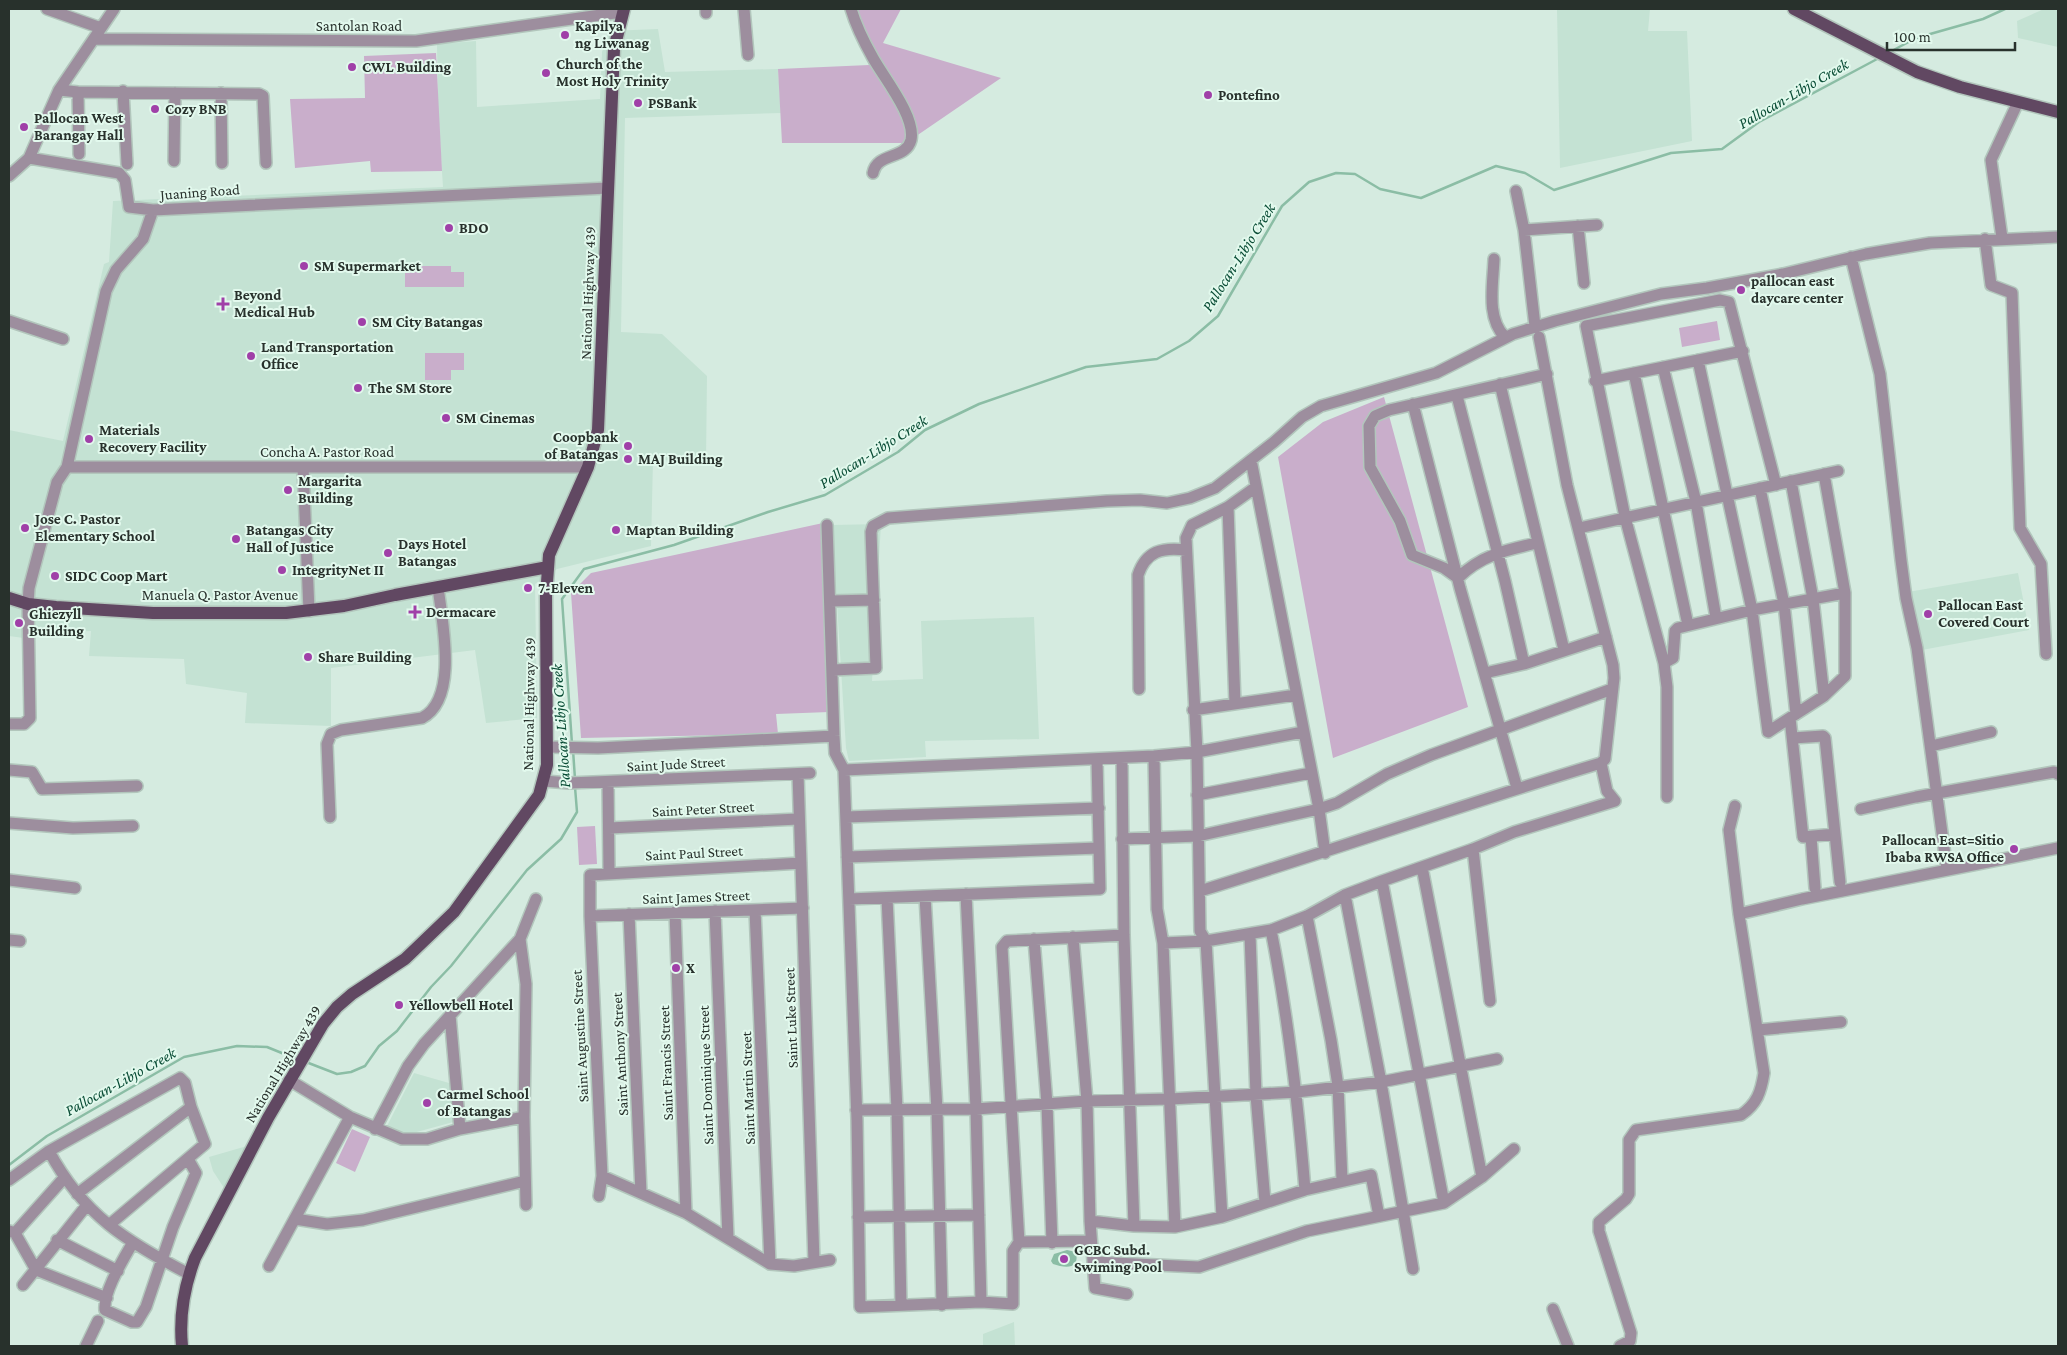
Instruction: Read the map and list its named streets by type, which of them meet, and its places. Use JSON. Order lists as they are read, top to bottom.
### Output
{
  "streets": {
    "main road": ["National Highway 439", "Manuela Q. Pastor Avenue"],
    "street": [
      "Santolan Road",
      "Juaning Road",
      "Concha A. Pastor Road",
      "Saint Jude Street",
      "Saint Peter Street",
      "Saint Paul Street",
      "Saint James Street",
      "Saint Luke Street",
      "Saint Augustine Street",
      "Saint Anthony Street",
      "Saint Francis Street",
      "Saint Dominique Street",
      "Saint Martin Street"
    ]
  },
  "crossings": [
    ["Santolan Road", "National Highway 439"],
    ["Juaning Road", "National Highway 439"],
    ["Juaning Road", "Concha A. Pastor Road"],
    ["Juaning Road", "Manuela Q. Pastor Avenue"],
    ["National Highway 439", "Concha A. Pastor Road"],
    ["National Highway 439", "Manuela Q. Pastor Avenue"],
    ["National Highway 439", "Saint Jude Street"],
    ["Saint Jude Street", "Saint Luke Street"],
    ["Saint Peter Street", "Saint Luke Street"],
    ["Saint Paul Street", "Saint Luke Street"],
    ["Saint Paul Street", "Saint Augustine Street"],
    ["Saint James Street", "Saint Luke Street"],
    ["Saint James Street", "Saint Augustine Street"],
    ["Saint James Street", "Saint Anthony Street"],
    ["Saint James Street", "Saint Francis Street"],
    ["Saint James Street", "Saint Dominique Street"],
    ["Saint James Street", "Saint Martin Street"]
  ],
  "water": ["Pallocan-Libjo Creek"],
  "places": {
    "other": [
      "Kapilya ng Liwanag",
      "CWL Building",
      "Church of the Most Holy Trinity",
      "Pontefino",
      "PSBank",
      "Cozy BNB",
      "Pallocan West Barangay Hall",
      "BDO",
      "SM Supermarket",
      "pallocan east daycare center",
      "SM City Batangas",
      "Land Transportation Office",
      "The SM Store",
      "SM Cinemas",
      "Materials Recovery Facility",
      "Coopbank of Batangas",
      "MAJ Building",
      "Margarita Building",
      "Jose C. Pastor Elementary School",
      "Maptan Building",
      "Batangas City Hall of Justice",
      "Days Hotel Batangas",
      "IntegrityNet II",
      "SIDC Coop Mart",
      "7-Eleven",
      "Pallocan East Covered Court",
      "Ghiezyll Building",
      "Share Building",
      "Pallocan East=Sitio Ibaba RWSA Office",
      "X",
      "Yellowbell Hotel",
      "Carmel School of Batangas",
      "GCBC Subd. Swiming Pool"
    ],
    "health": ["Beyond Medical Hub", "Dermacare"]
  },
  "scale_bar": "100 m"
}
